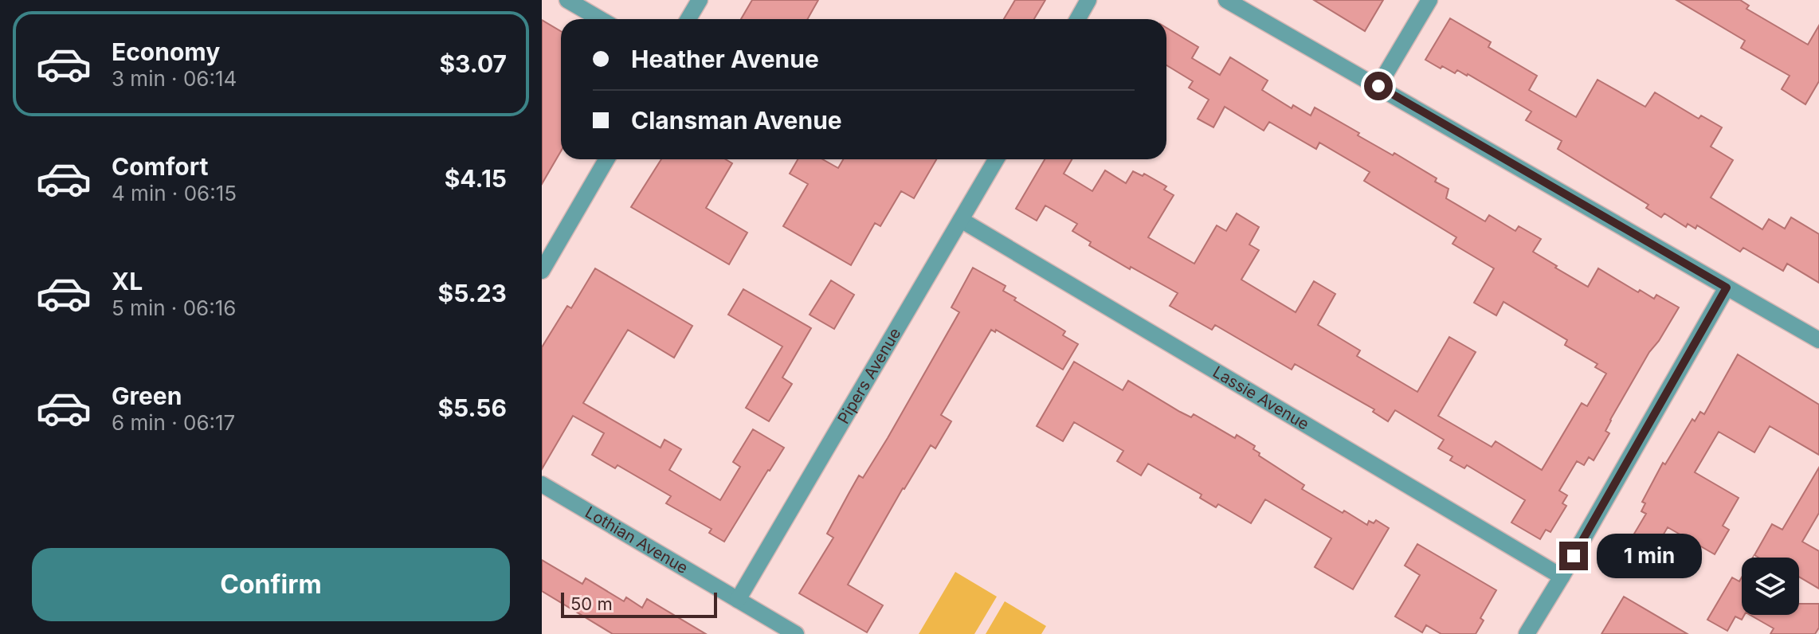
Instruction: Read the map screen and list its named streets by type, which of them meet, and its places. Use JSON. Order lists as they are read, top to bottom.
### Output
{
  "streets": {
    "street": ["Pipers Avenue", "Lassie Avenue", "Lothian Avenue"]
  },
  "crossings": [
    ["Pipers Avenue", "Lassie Avenue"],
    ["Pipers Avenue", "Lothian Avenue"]
  ],
  "scale_bar": "50 m",
  "page": {
    "list": [
      {
        "name": "Economy",
        "note": "3 min · 06:14",
        "value": "$3.07"
      },
      {
        "name": "Comfort",
        "note": "4 min · 06:15",
        "value": "$4.15"
      },
      {
        "name": "XL",
        "note": "5 min · 06:16",
        "value": "$5.23"
      },
      {
        "name": "Green",
        "note": "6 min · 06:17",
        "value": "$5.56"
      }
    ],
    "banner": ["Heather Avenue", "Clansman Avenue"],
    "bubble": "1 min",
    "buttons": "Confirm",
    "scale": "50 m"
  }
}
